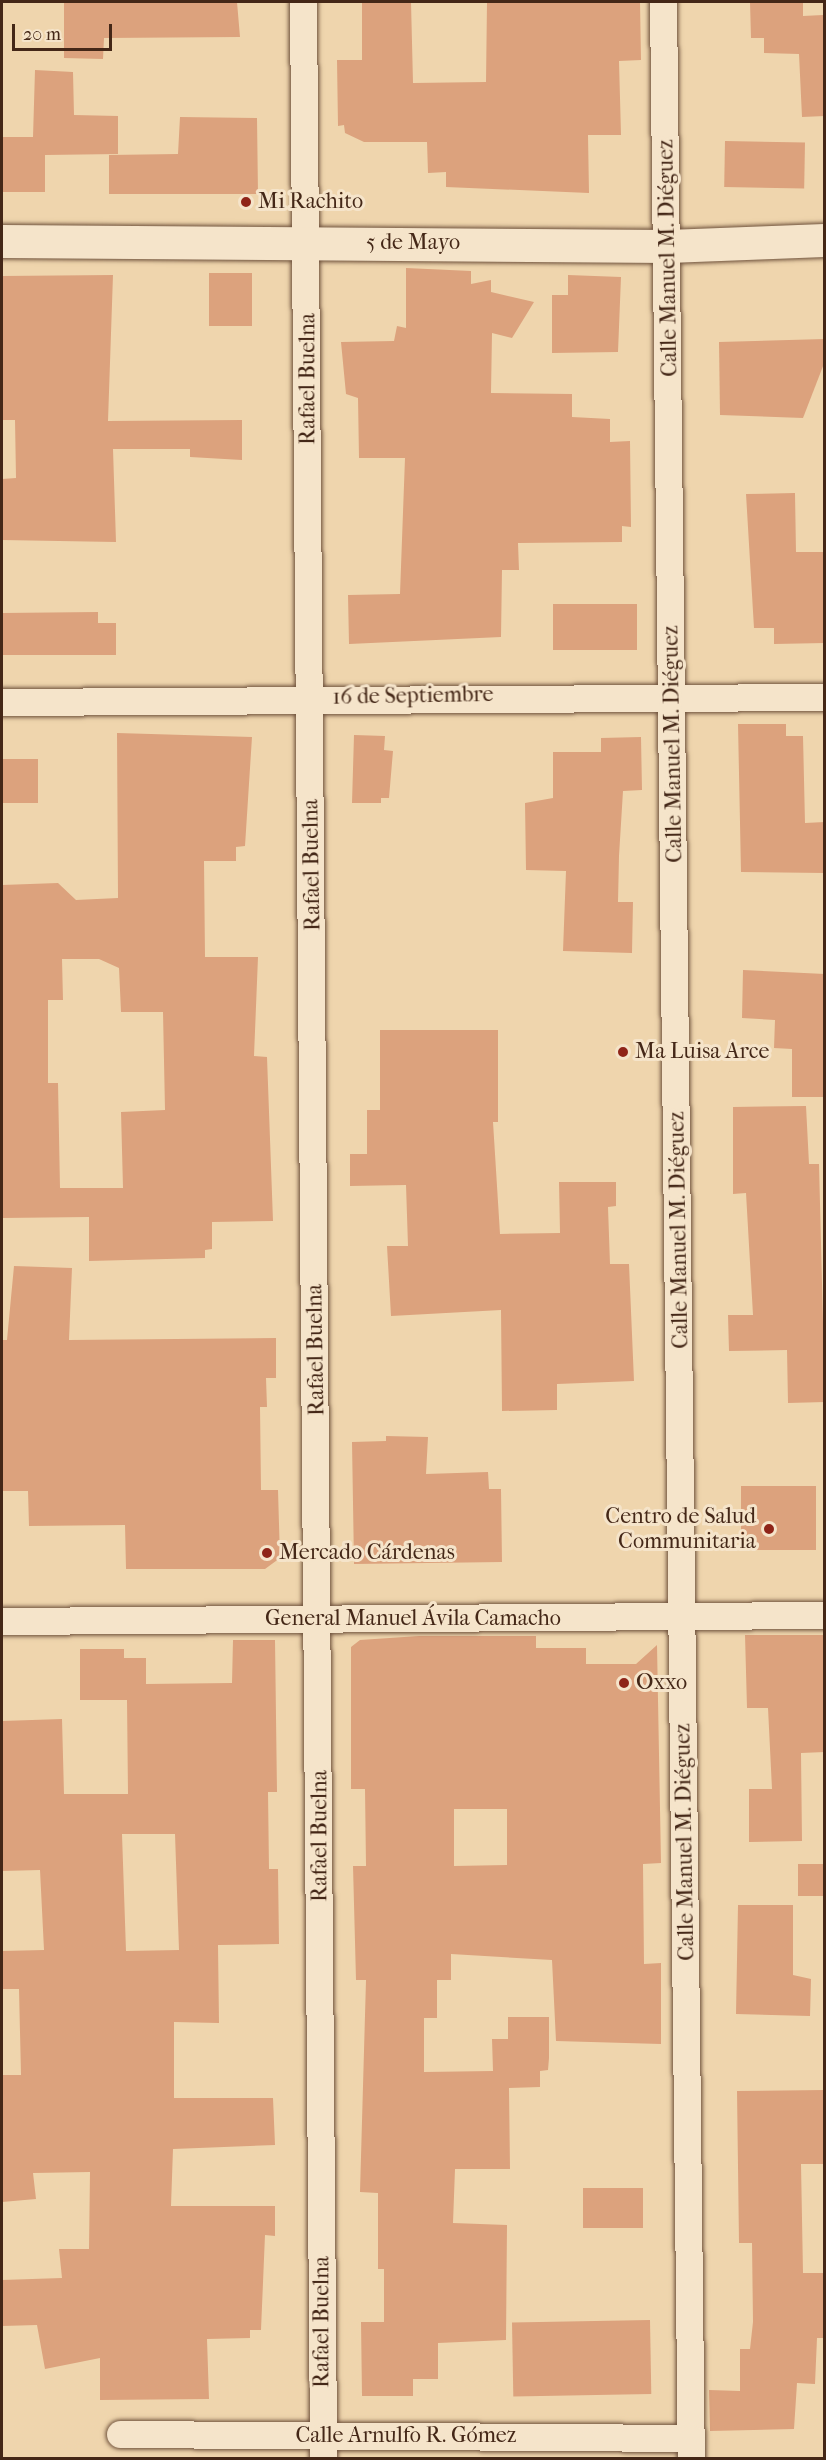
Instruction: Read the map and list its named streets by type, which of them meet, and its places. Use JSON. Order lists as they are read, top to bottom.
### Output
{
  "streets": {
    "street": [
      "5 de Mayo",
      "Calle Manuel M. Diéguez",
      "Rafael Buelna",
      "16 de Septiembre",
      "General Manuel Ávila Camacho",
      "Calle Arnulfo R. Gómez"
    ]
  },
  "crossings": [
    ["5 de Mayo", "Calle Manuel M. Diéguez"],
    ["5 de Mayo", "Rafael Buelna"],
    ["Calle Manuel M. Diéguez", "16 de Septiembre"],
    ["Calle Manuel M. Diéguez", "General Manuel Ávila Camacho"],
    ["Calle Manuel M. Diéguez", "Calle Arnulfo R. Gómez"],
    ["Rafael Buelna", "16 de Septiembre"],
    ["Rafael Buelna", "General Manuel Ávila Camacho"],
    ["Rafael Buelna", "Calle Arnulfo R. Gómez"]
  ],
  "places": [
    "Mi Rachito",
    "Ma Luisa Arce",
    "Centro de Salud Communitaria",
    "Mercado Cárdenas",
    "Oxxo"
  ],
  "scale_bar": "20 m"
}
